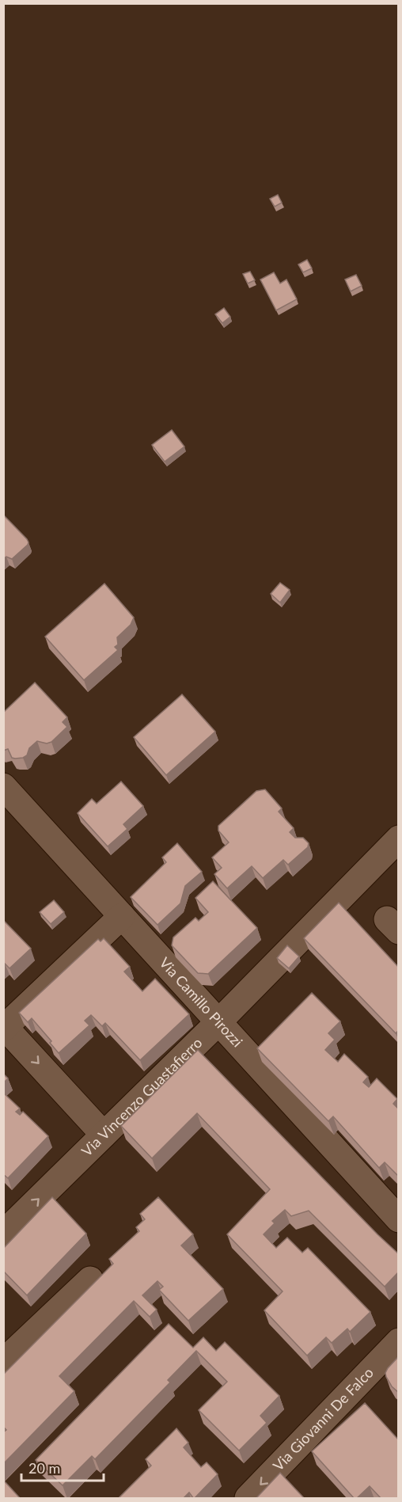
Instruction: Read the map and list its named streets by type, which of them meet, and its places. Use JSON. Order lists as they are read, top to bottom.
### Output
{
  "streets": {
    "street": ["Via Camillo Pirozzi", "Via Vincenzo Guastafierro", "Via Giovanni De Falco"]
  },
  "crossings": [
    ["Via Camillo Pirozzi", "Via Vincenzo Guastafierro"]
  ],
  "one_way": ["Via Giovanni De Falco"],
  "scale_bar": "20 m"
}
